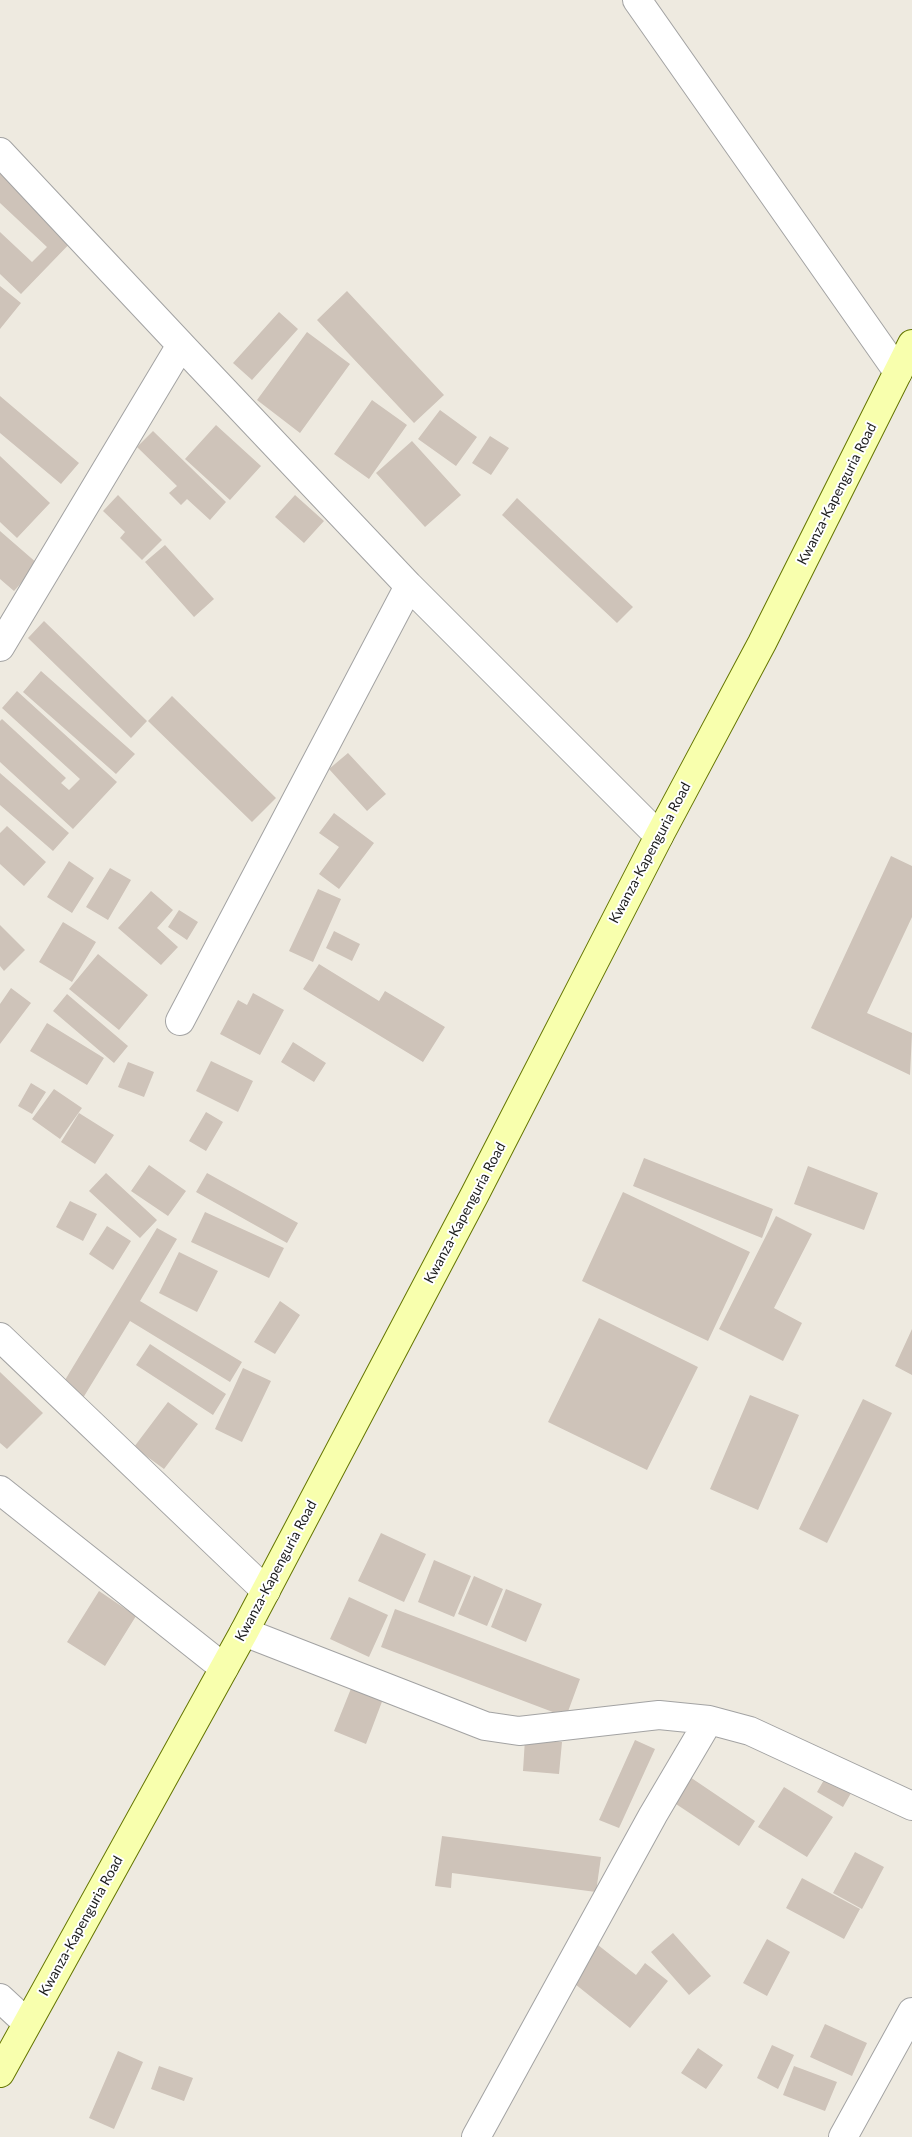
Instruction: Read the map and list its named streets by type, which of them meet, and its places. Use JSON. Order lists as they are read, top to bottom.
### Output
{
  "streets": {
    "street": ["Kwanza-Kapenguria Road"]
  }
}
